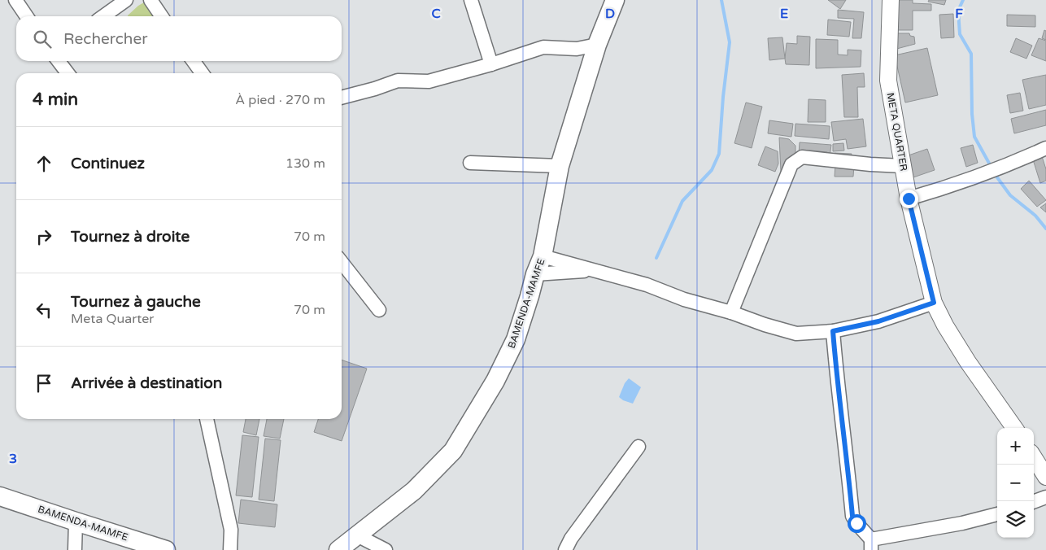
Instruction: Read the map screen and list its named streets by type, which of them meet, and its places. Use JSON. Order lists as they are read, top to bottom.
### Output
{
  "streets": {
    "highway": ["BAMENDA-MAMFE"],
    "main road": ["META QUARTER"]
  },
  "page": {
    "search": "Rechercher",
    "heading": ["4 min", "À pied · 270 m"],
    "list": [
      ["Continuez", "130 m"],
      ["Tournez à droite", "70 m"],
      ["Tournez à gauche", "Meta Quarter", "70 m"],
      "Arrivée à destination"
    ],
    "map_buttons": ["+", "−"]
  },
  "grid": {
    "columns": [
      "C",
      "D",
      "E",
      "F"
    ],
    "rows": ["3"]
  }
}
